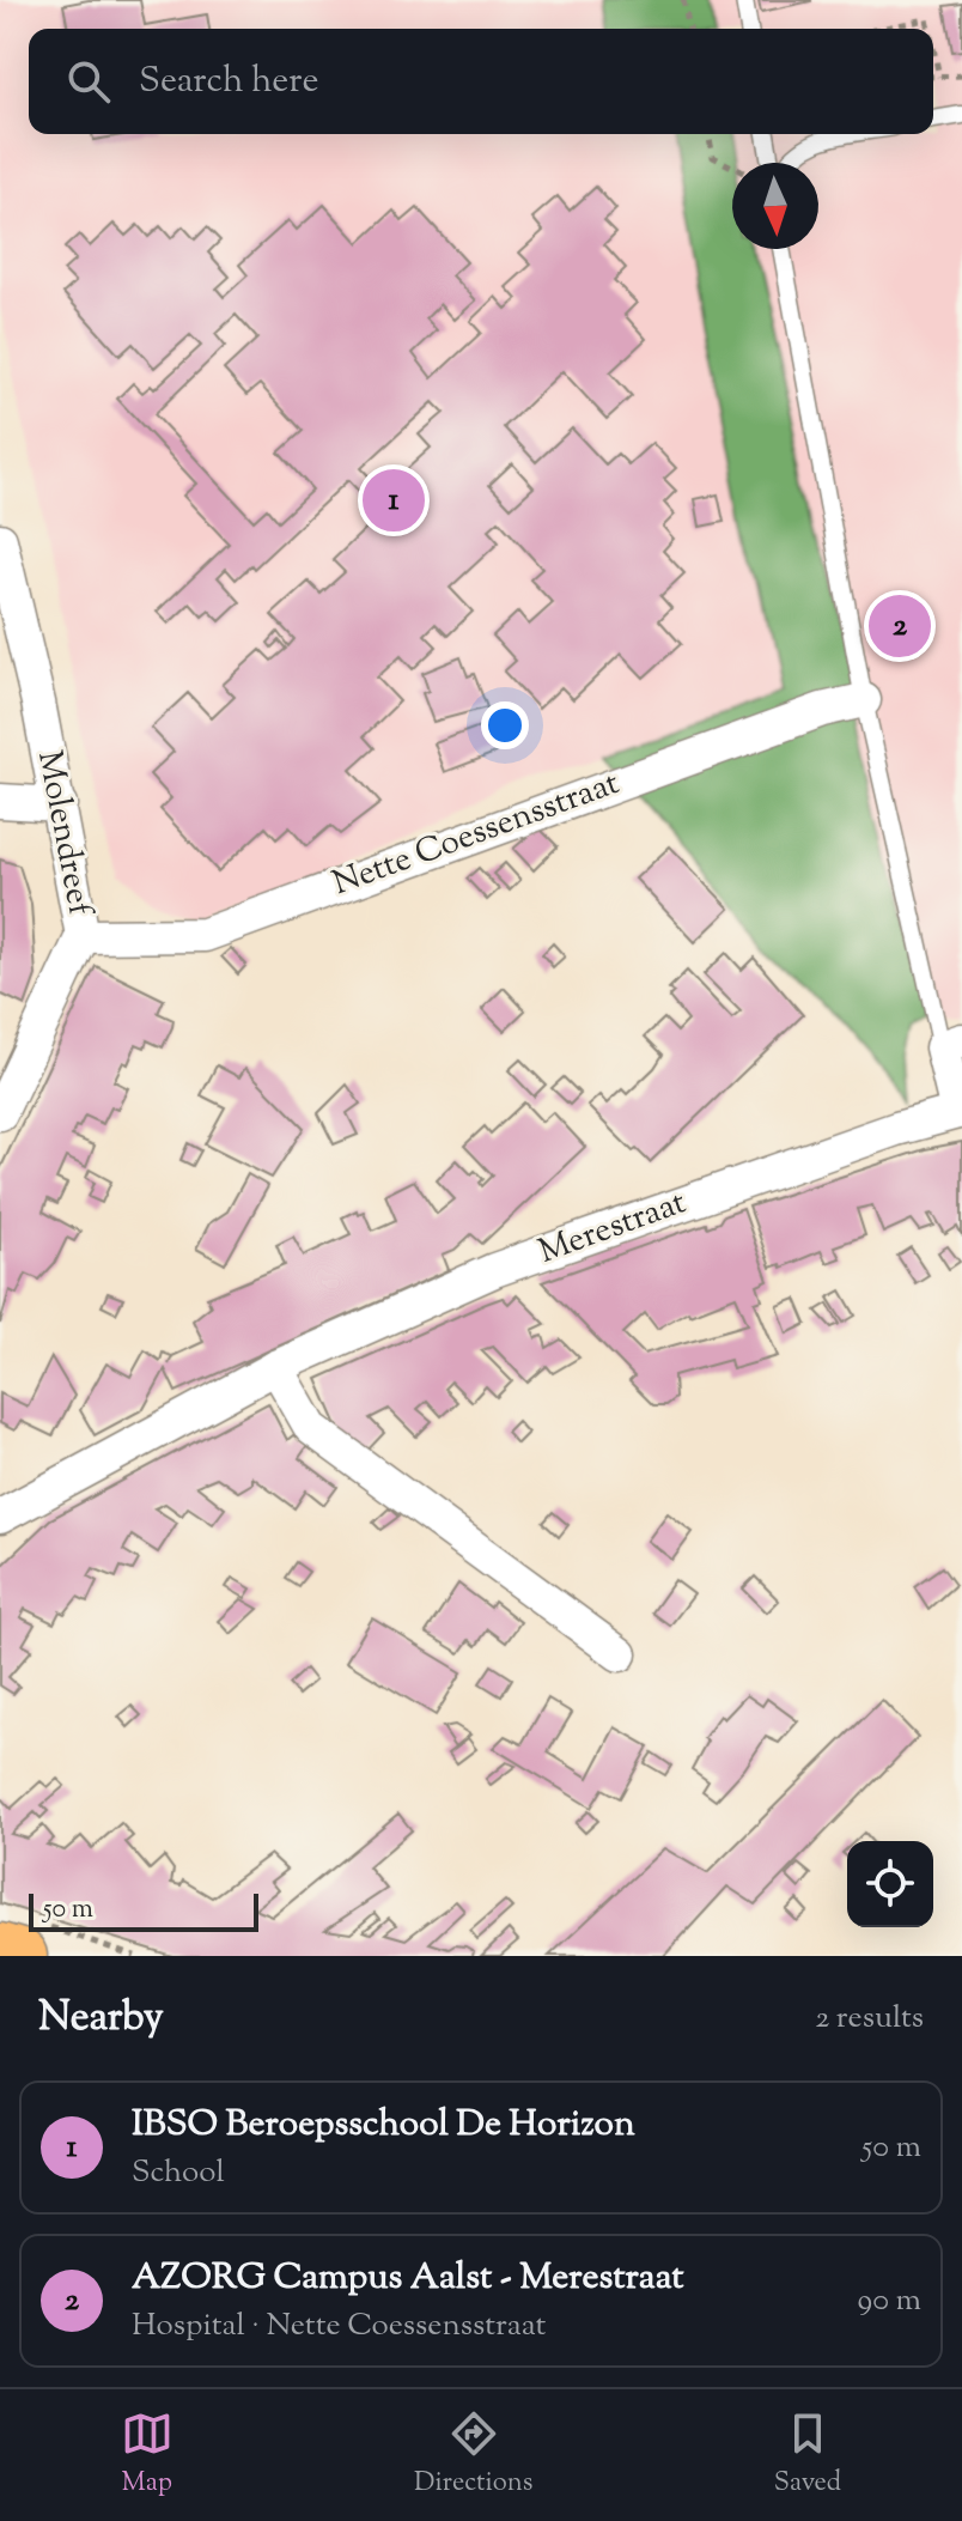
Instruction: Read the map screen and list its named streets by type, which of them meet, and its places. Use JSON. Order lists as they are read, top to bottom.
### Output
{
  "streets": {
    "street": ["Molendreef", "Nette Coessensstraat", "Merestraat"]
  },
  "crossings": [
    ["Molendreef", "Nette Coessensstraat"]
  ],
  "scale_bar": "50 m",
  "north": "bottom",
  "page": {
    "search": "Search here",
    "pins": ["1", "2"],
    "scale": "50 m",
    "heading": ["Nearby", "2 results"],
    "list": [
      {
        "mark": "1",
        "name": "IBSO Beroepsschool De Horizon",
        "note": "School",
        "value": "50 m"
      },
      {
        "mark": "2",
        "name": "AZORG Campus Aalst - Merestraat",
        "note": "Hospital · Nette Coessensstraat",
        "value": "90 m"
      }
    ],
    "nav": ["Map", "Directions", "Saved"]
  }
}
